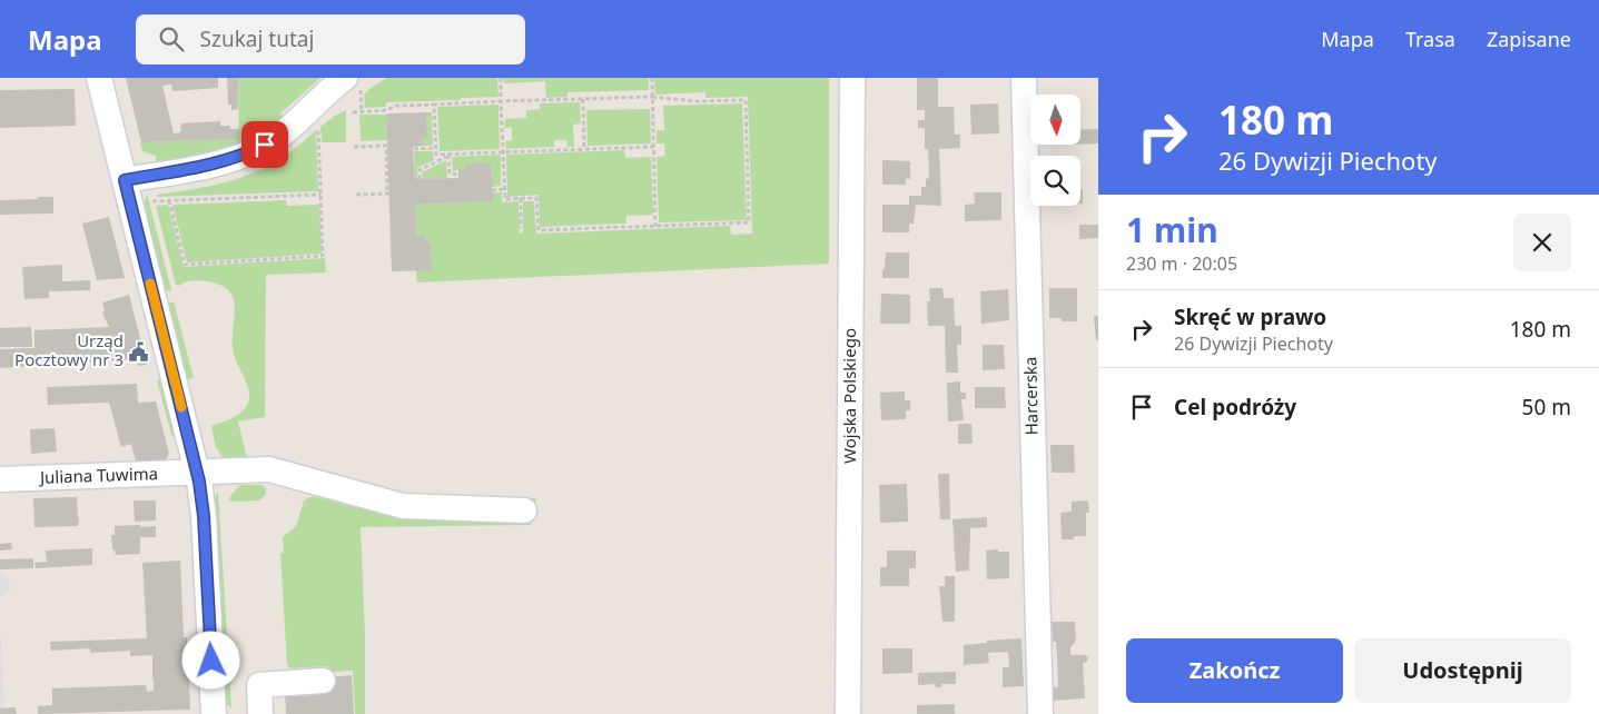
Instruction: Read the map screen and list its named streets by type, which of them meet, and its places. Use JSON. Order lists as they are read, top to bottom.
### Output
{
  "streets": {
    "street": ["Wojska Polskiego", "Harcerska", "Juliana Tuwima"]
  },
  "places": {
    "public building": ["Urząd Pocztowy nr 3"]
  },
  "north": "bottom",
  "page": {
    "header": "Mapa",
    "search": "Szukaj tutaj",
    "nav": ["Mapa", "Trasa", "Zapisane"],
    "turn": ["180 m", "26 Dywizji Piechoty"],
    "heading": ["1 min", "230 m · 20:05"],
    "list": [
      {
        "name": "Skręć w prawo",
        "note": "26 Dywizji Piechoty",
        "value": "180 m"
      },
      {
        "name": "Cel podróży",
        "value": "50 m"
      }
    ],
    "buttons": ["Zakończ", "Udostępnij"]
  }
}
